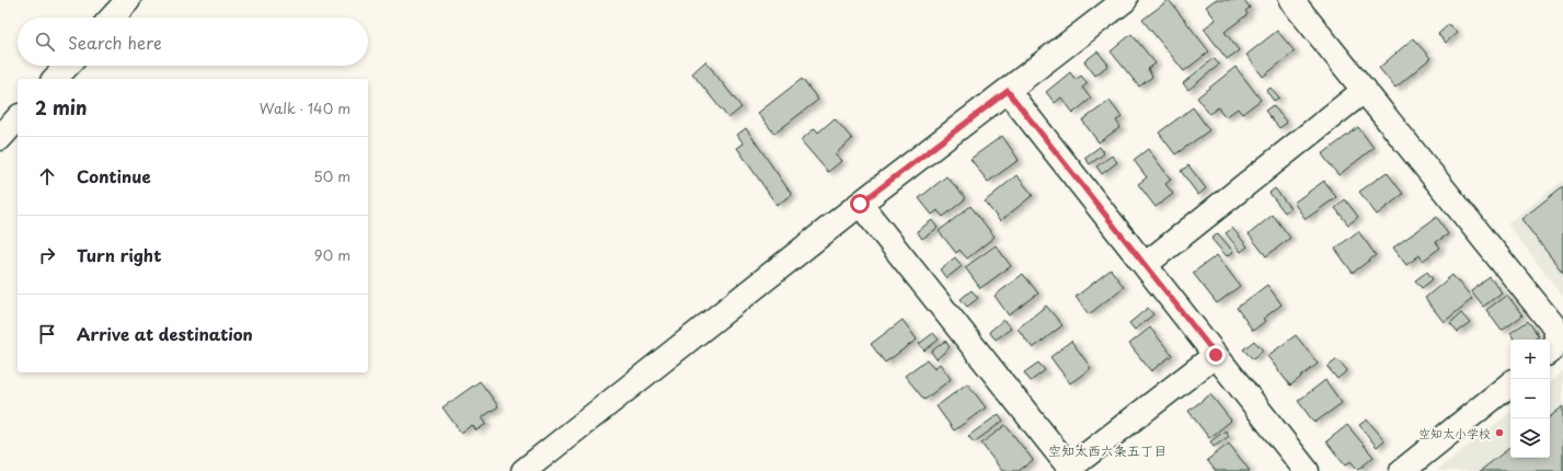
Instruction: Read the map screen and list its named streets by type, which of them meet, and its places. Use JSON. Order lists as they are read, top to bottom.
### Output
{
  "districts": ["空知太西六条五丁目"],
  "places": ["空知太小学校"],
  "page": {
    "search": "Search here",
    "heading": ["2 min", "Walk · 140 m"],
    "list": [
      ["Continue", "50 m"],
      ["Turn right", "90 m"],
      "Arrive at destination"
    ],
    "map_buttons": ["+", "−"]
  }
}
